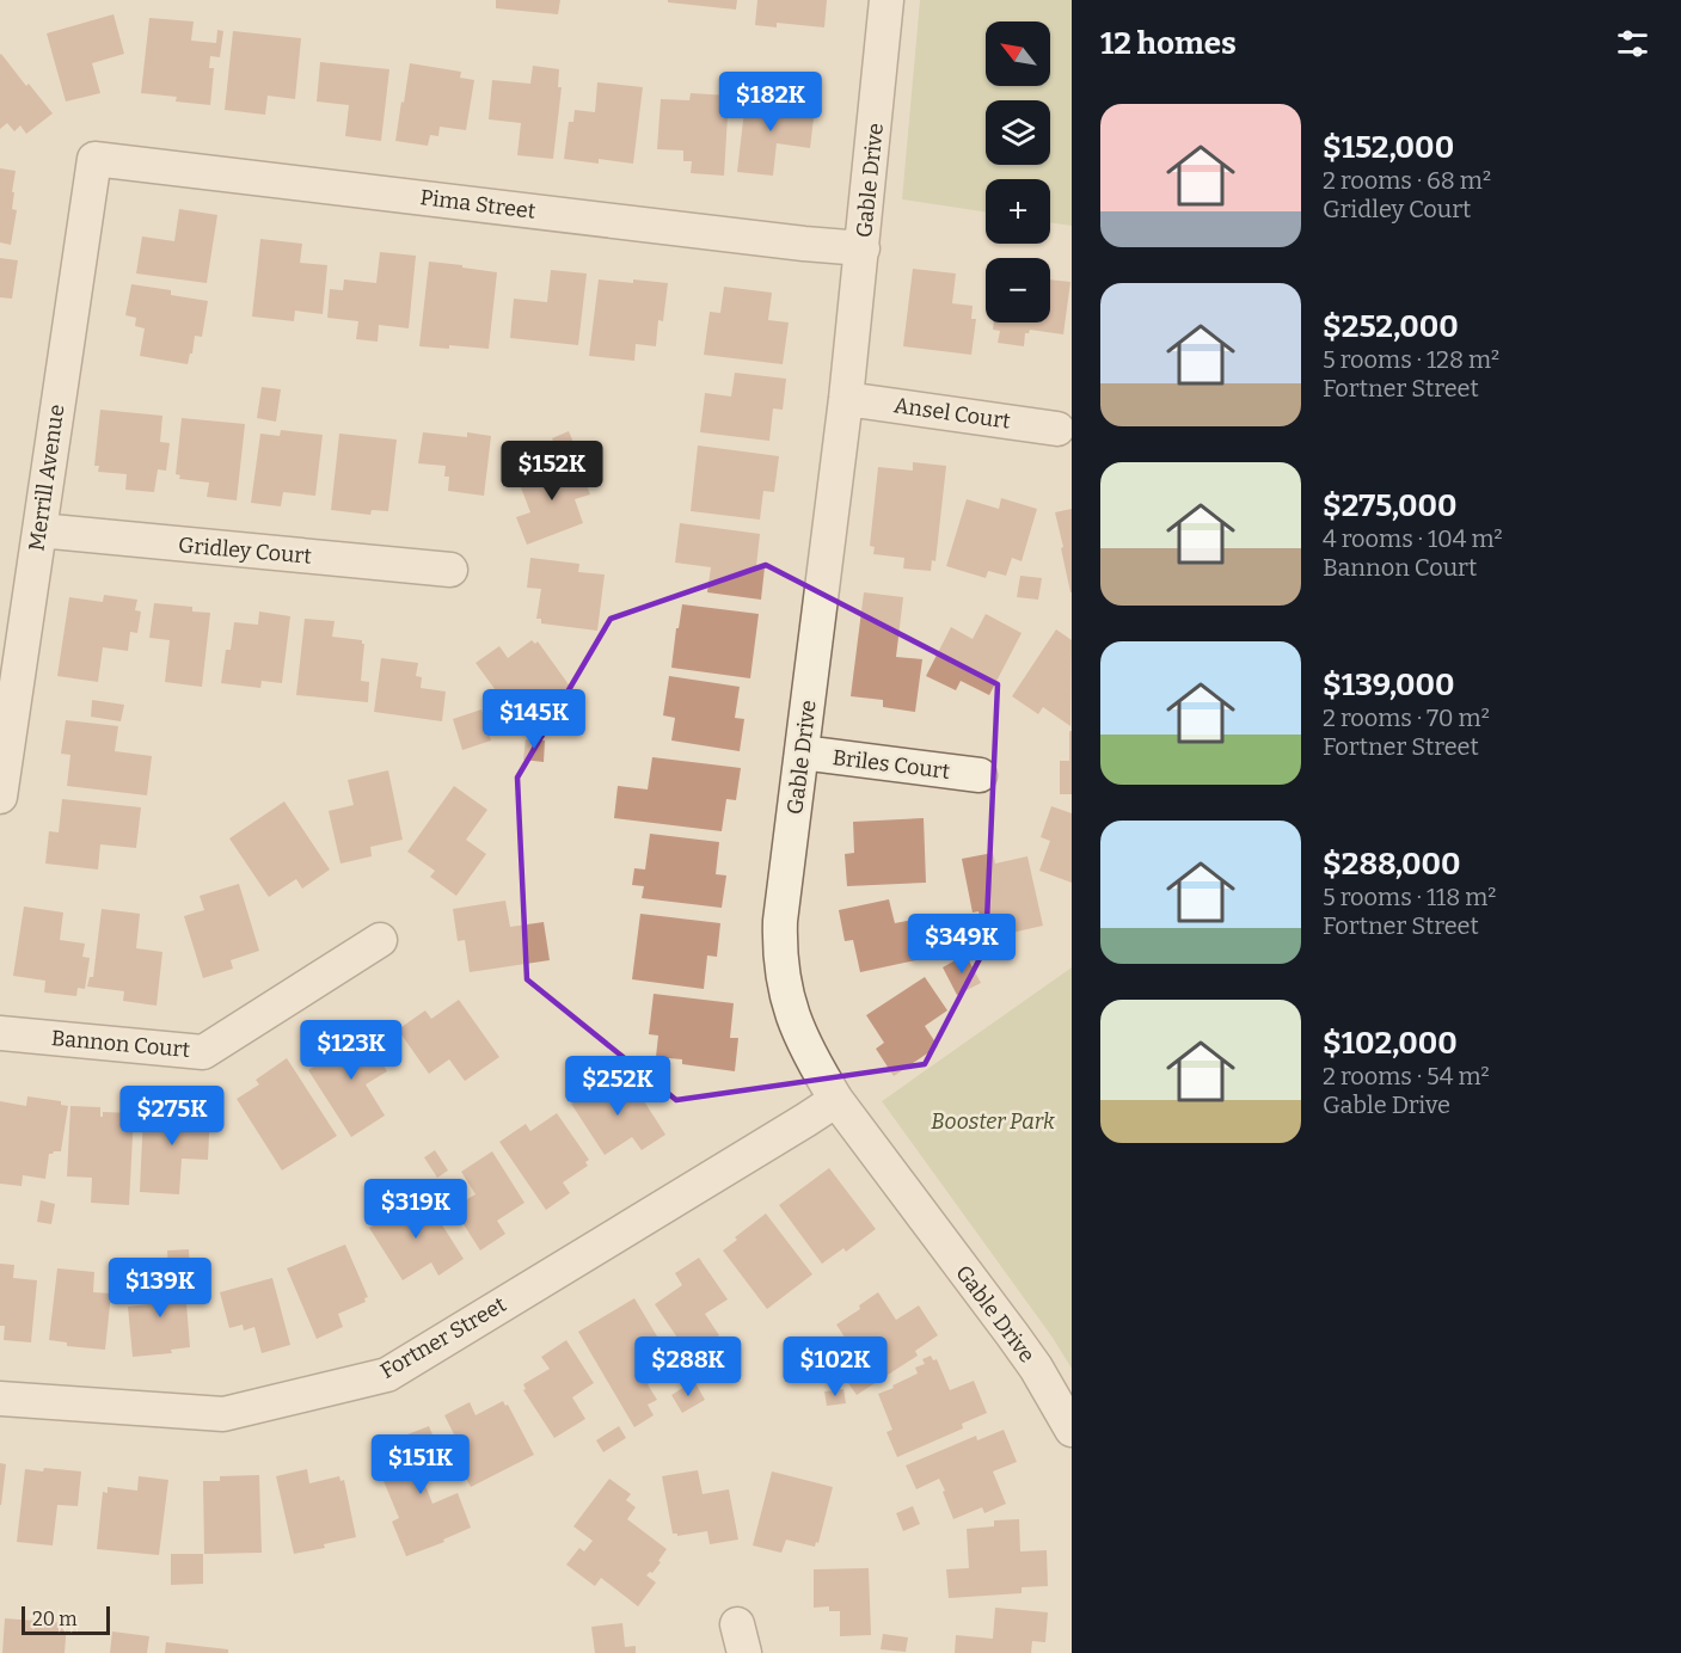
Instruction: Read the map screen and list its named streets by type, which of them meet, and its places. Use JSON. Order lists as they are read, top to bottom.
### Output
{
  "streets": {
    "street": [
      "Gable Drive",
      "Pima Street",
      "Ansel Court",
      "Merrill Avenue",
      "Gridley Court",
      "Briles Court",
      "Bannon Court",
      "Fortner Street"
    ]
  },
  "crossings": [
    ["Gable Drive", "Pima Street"],
    ["Gable Drive", "Ansel Court"],
    ["Gable Drive", "Briles Court"],
    ["Gable Drive", "Fortner Street"],
    ["Pima Street", "Merrill Avenue"],
    ["Merrill Avenue", "Gridley Court"]
  ],
  "parks": ["Booster Park"],
  "scale_bar": "20 m",
  "north": "top left",
  "page": {
    "heading": "12 homes",
    "map_buttons": ["+", "−"],
    "price": [
      "$182K",
      "$152K",
      "$145K",
      "$349K",
      "$123K",
      "$252K",
      "$275K",
      "$319K",
      "$139K",
      "$288K",
      "$102K",
      "$151K"
    ],
    "list": [
      {
        "name": "$152,000",
        "note": "2 rooms · 68 m² · Gridley Court"
      },
      {
        "name": "$252,000",
        "note": "5 rooms · 128 m² · Fortner Street"
      },
      {
        "name": "$275,000",
        "note": "4 rooms · 104 m² · Bannon Court"
      },
      {
        "name": "$139,000",
        "note": "2 rooms · 70 m² · Fortner Street"
      },
      {
        "name": "$288,000",
        "note": "5 rooms · 118 m² · Fortner Street"
      },
      {
        "name": "$102,000",
        "note": "2 rooms · 54 m² · Gable Drive"
      }
    ],
    "scale": "20 m"
  }
}
